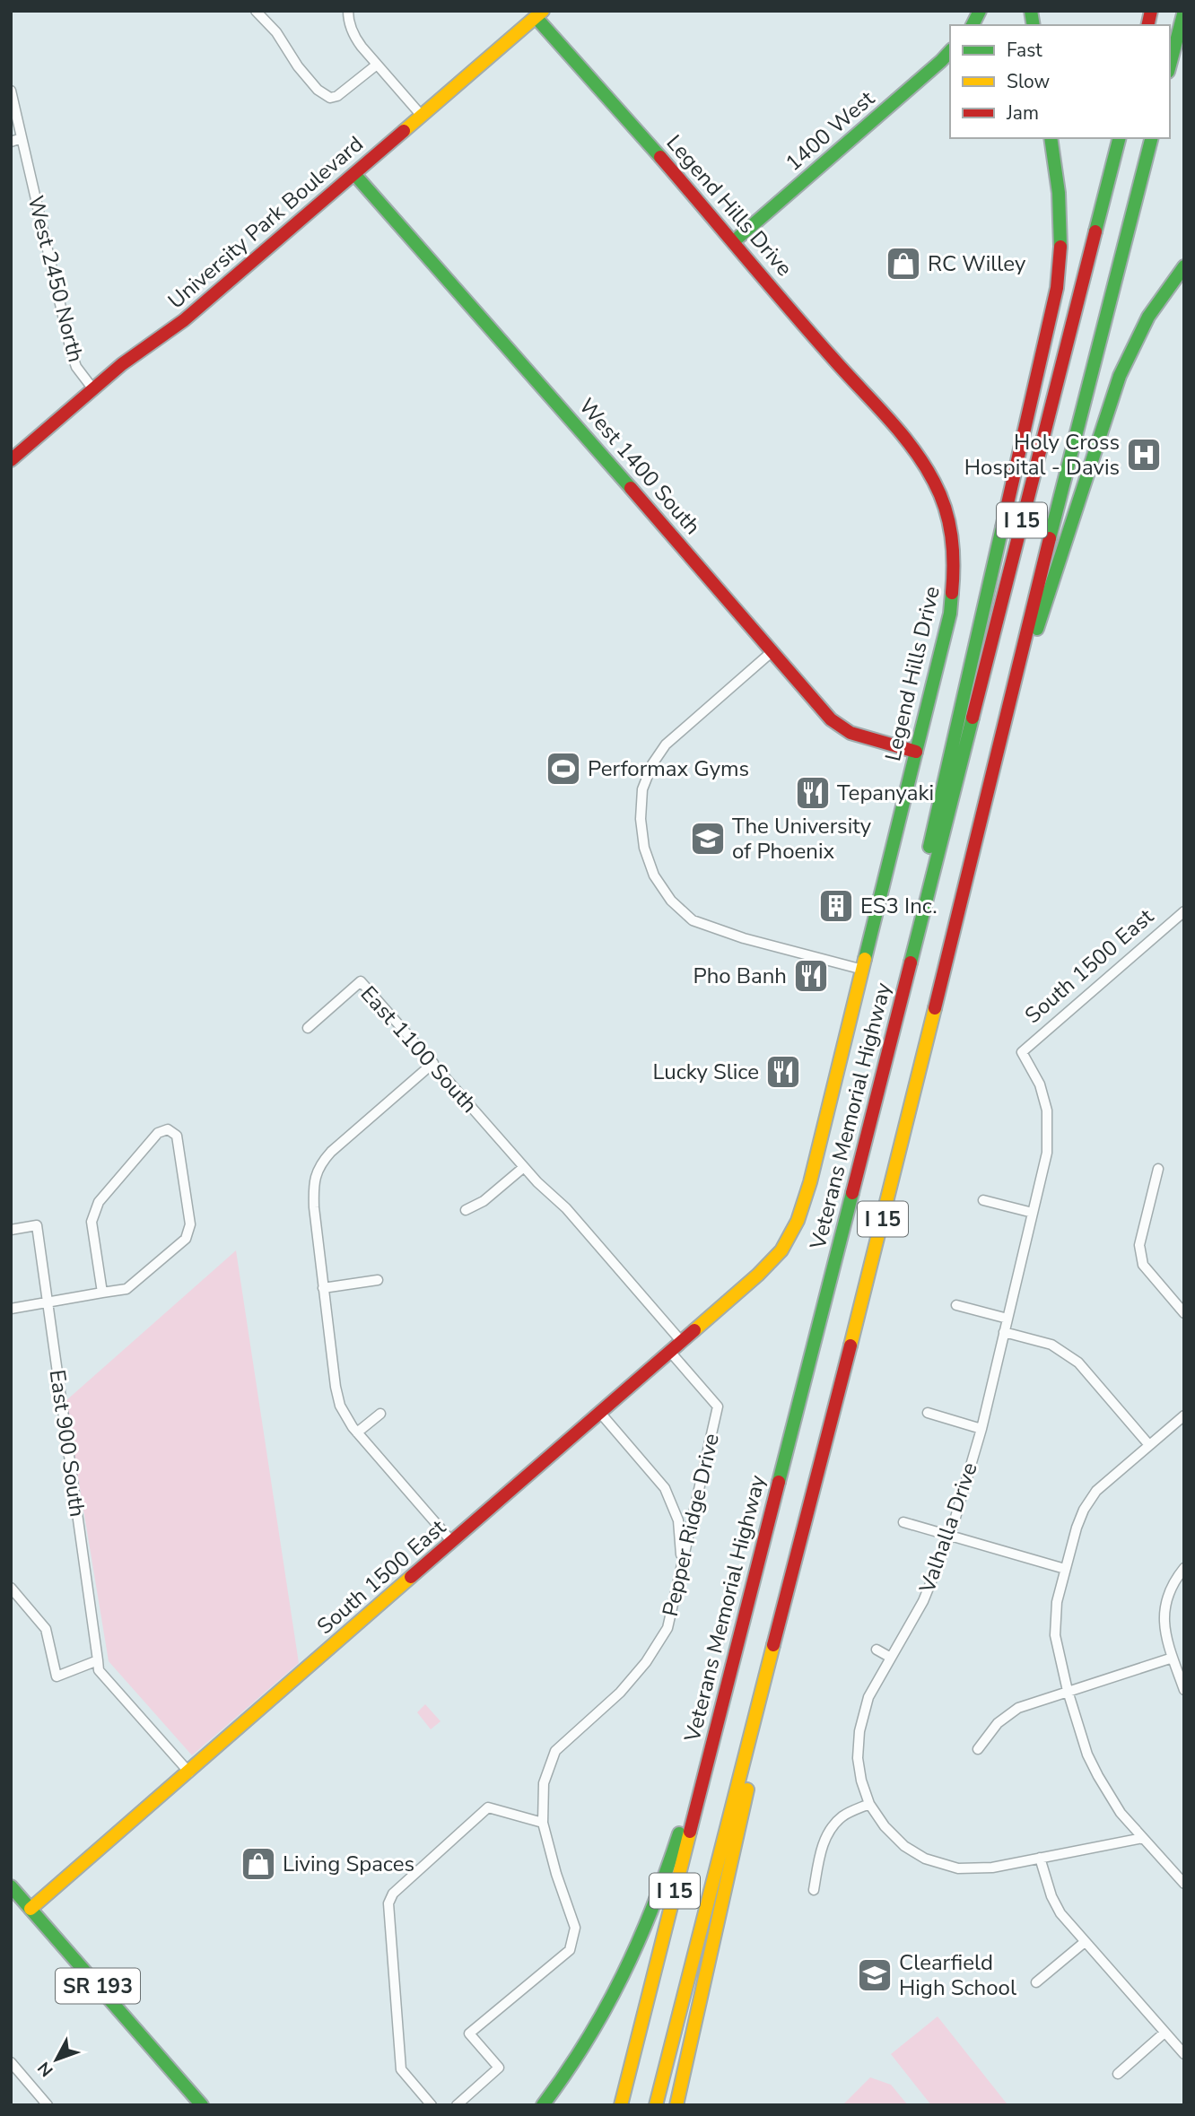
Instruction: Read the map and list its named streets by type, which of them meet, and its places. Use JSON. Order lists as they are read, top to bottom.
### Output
{
  "streets": {
    "main road": [
      "1400 West",
      "Legend Hills Drive",
      "University Park Boulevard",
      "West 1400 South",
      "I 15",
      "South 1500 East",
      "Veterans Memorial Highway",
      "SR 193"
    ],
    "street": [
      "West 2450 North",
      "East 1100 South",
      "East 900 South",
      "Pepper Ridge Drive",
      "Valhalla Drive"
    ]
  },
  "crossings": [
    ["1400 West", "Legend Hills Drive"],
    ["Legend Hills Drive", "University Park Boulevard"],
    ["Legend Hills Drive", "West 1400 South"],
    ["Legend Hills Drive", "South 1500 East"],
    ["University Park Boulevard", "West 2450 North"],
    ["University Park Boulevard", "West 1400 South"],
    ["South 1500 East", "East 1100 South"],
    ["South 1500 East", "Pepper Ridge Drive"],
    ["South 1500 East", "Valhalla Drive"],
    ["South 1500 East", "SR 193"]
  ],
  "places": {
    "shop": ["RC Willey", "Living Spaces"],
    "hospital": ["Holy Cross Hospital - Davis"],
    "sports": ["Performax Gyms"],
    "restaurant": ["Tepanyaki", "Pho Banh", "Lucky Slice"],
    "school or university": ["The University of Phoenix", "Clearfield High School"],
    "building": ["ES3 Inc."]
  },
  "legend": ["Fast", "Slow", "Jam"],
  "north": "bottom left"
}
